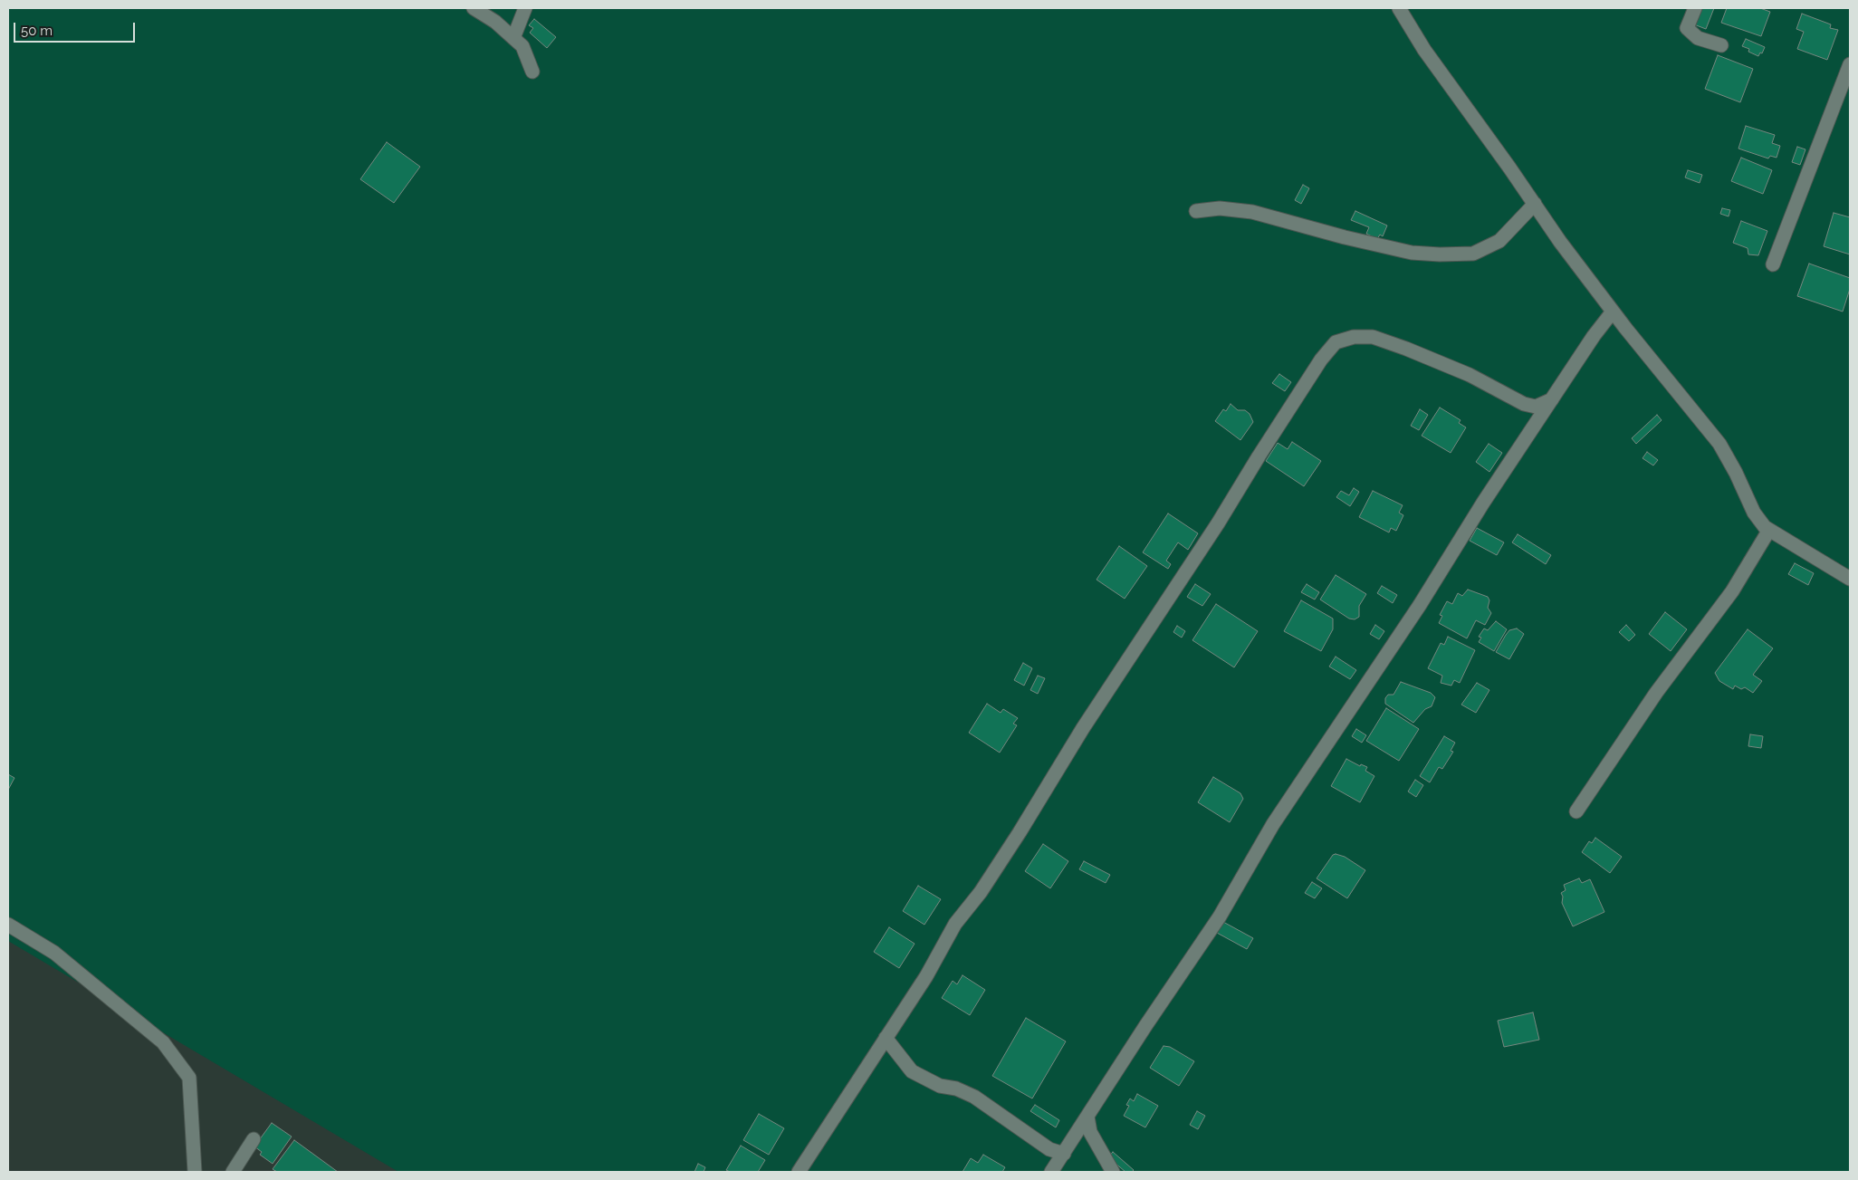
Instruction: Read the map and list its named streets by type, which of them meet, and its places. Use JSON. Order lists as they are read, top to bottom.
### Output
{
  "scale_bar": "50 m"
}
